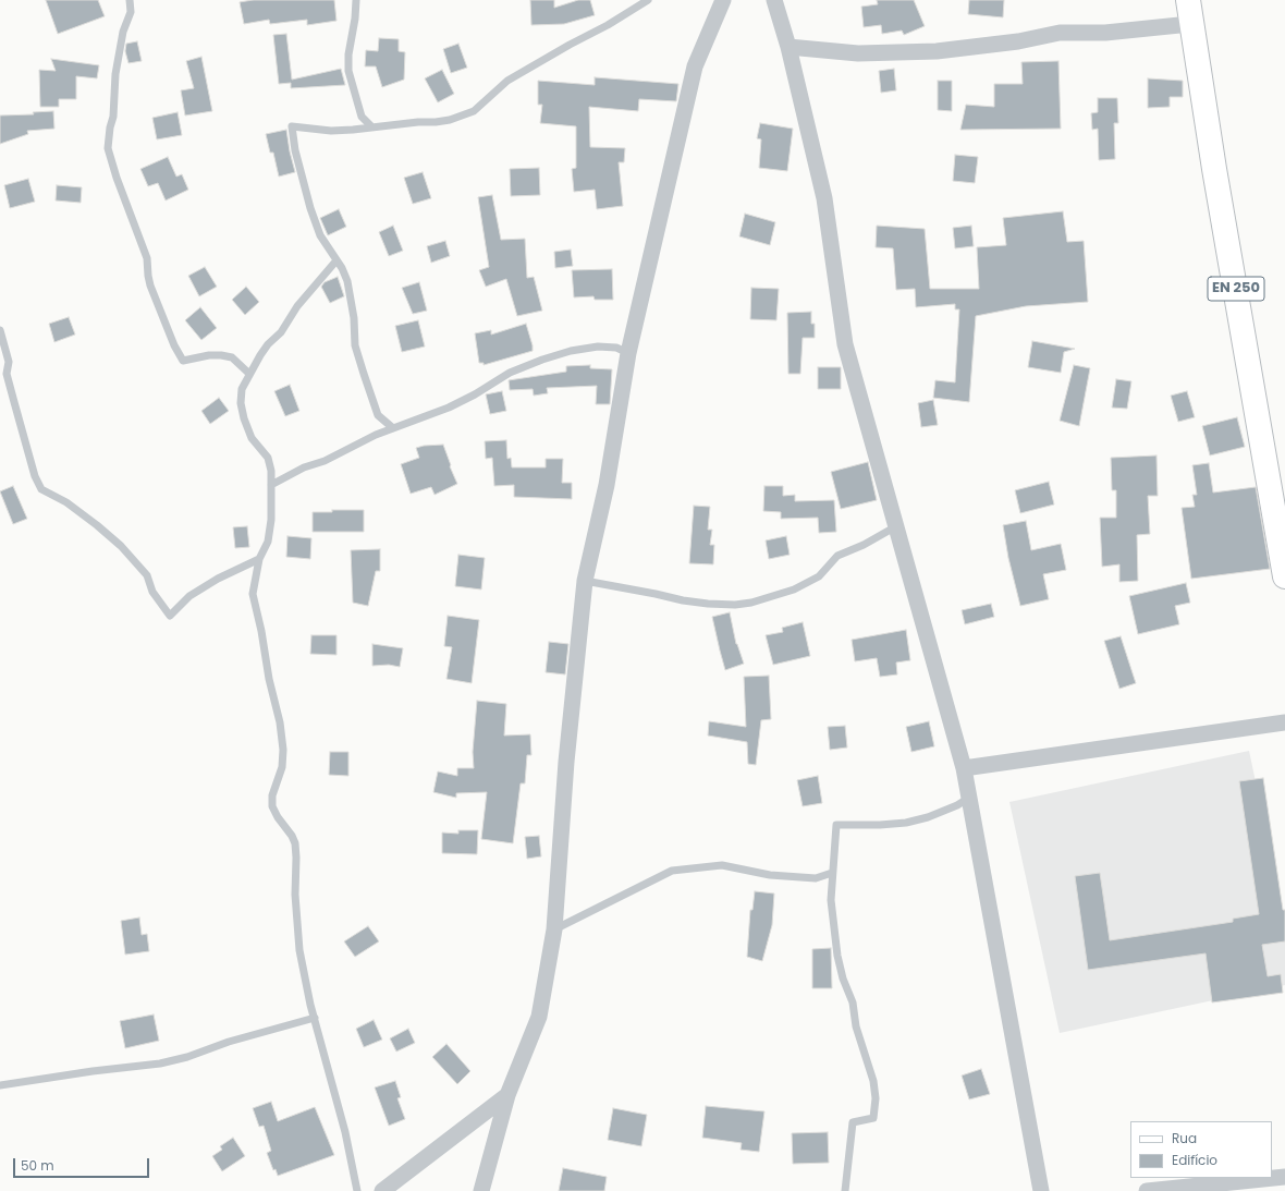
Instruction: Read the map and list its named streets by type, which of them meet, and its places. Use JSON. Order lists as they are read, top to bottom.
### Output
{
  "streets": {
    "main road": ["EN 250"]
  },
  "legend": ["Rua", "Edifício"],
  "scale_bar": "50 m"
}
